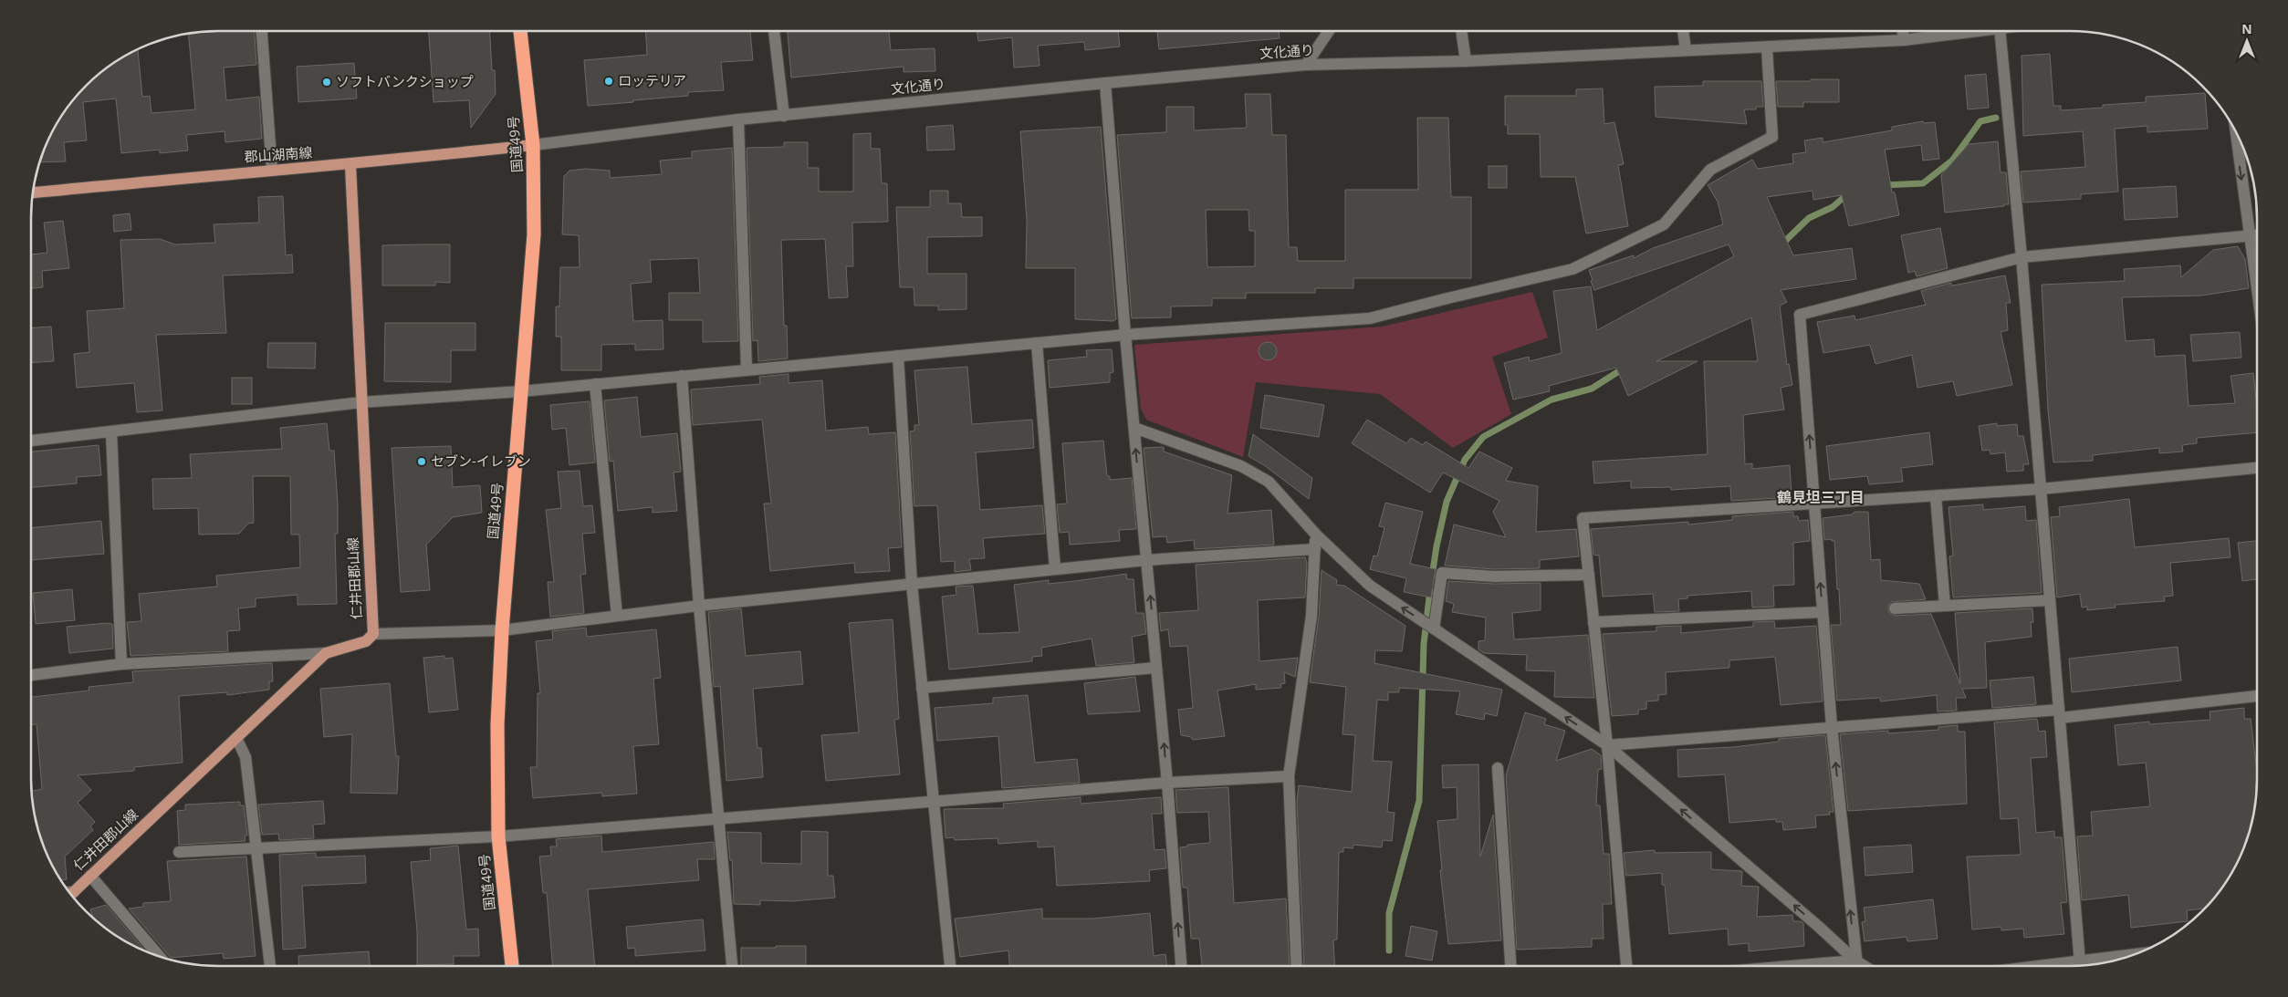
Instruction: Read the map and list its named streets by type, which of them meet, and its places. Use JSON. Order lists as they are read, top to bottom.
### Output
{
  "streets": {
    "highway": ["国道49号"],
    "main road": ["郡山湖南線", "仁井田郡山線"],
    "street": ["文化通り"]
  },
  "crossings": [
    ["文化通り", "国道49号"],
    ["文化通り", "郡山湖南線"],
    ["国道49号", "郡山湖南線"],
    ["郡山湖南線", "仁井田郡山線"]
  ],
  "districts": ["鶴見坦三丁目"],
  "places": ["ロッテリア", "ソフトバンクショップ", "セブン-イレブン"],
  "north": "top"
}
